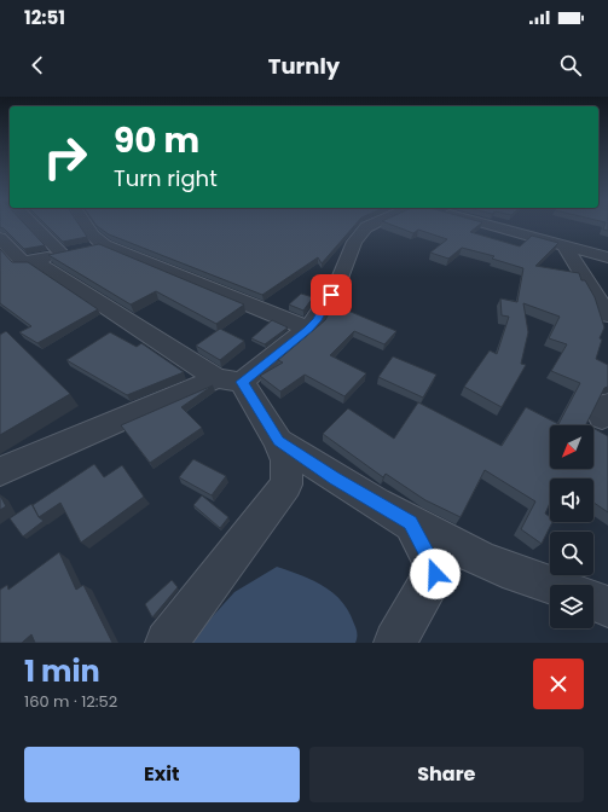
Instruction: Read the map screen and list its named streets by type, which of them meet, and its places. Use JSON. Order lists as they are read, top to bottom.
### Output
{
  "north": "bottom left",
  "page": {
    "status": "12:51",
    "header": "Turnly",
    "turn": ["90 m", "Turn right"],
    "heading": ["1 min", "160 m · 12:52"],
    "buttons": ["Exit", "Share"]
  }
}
